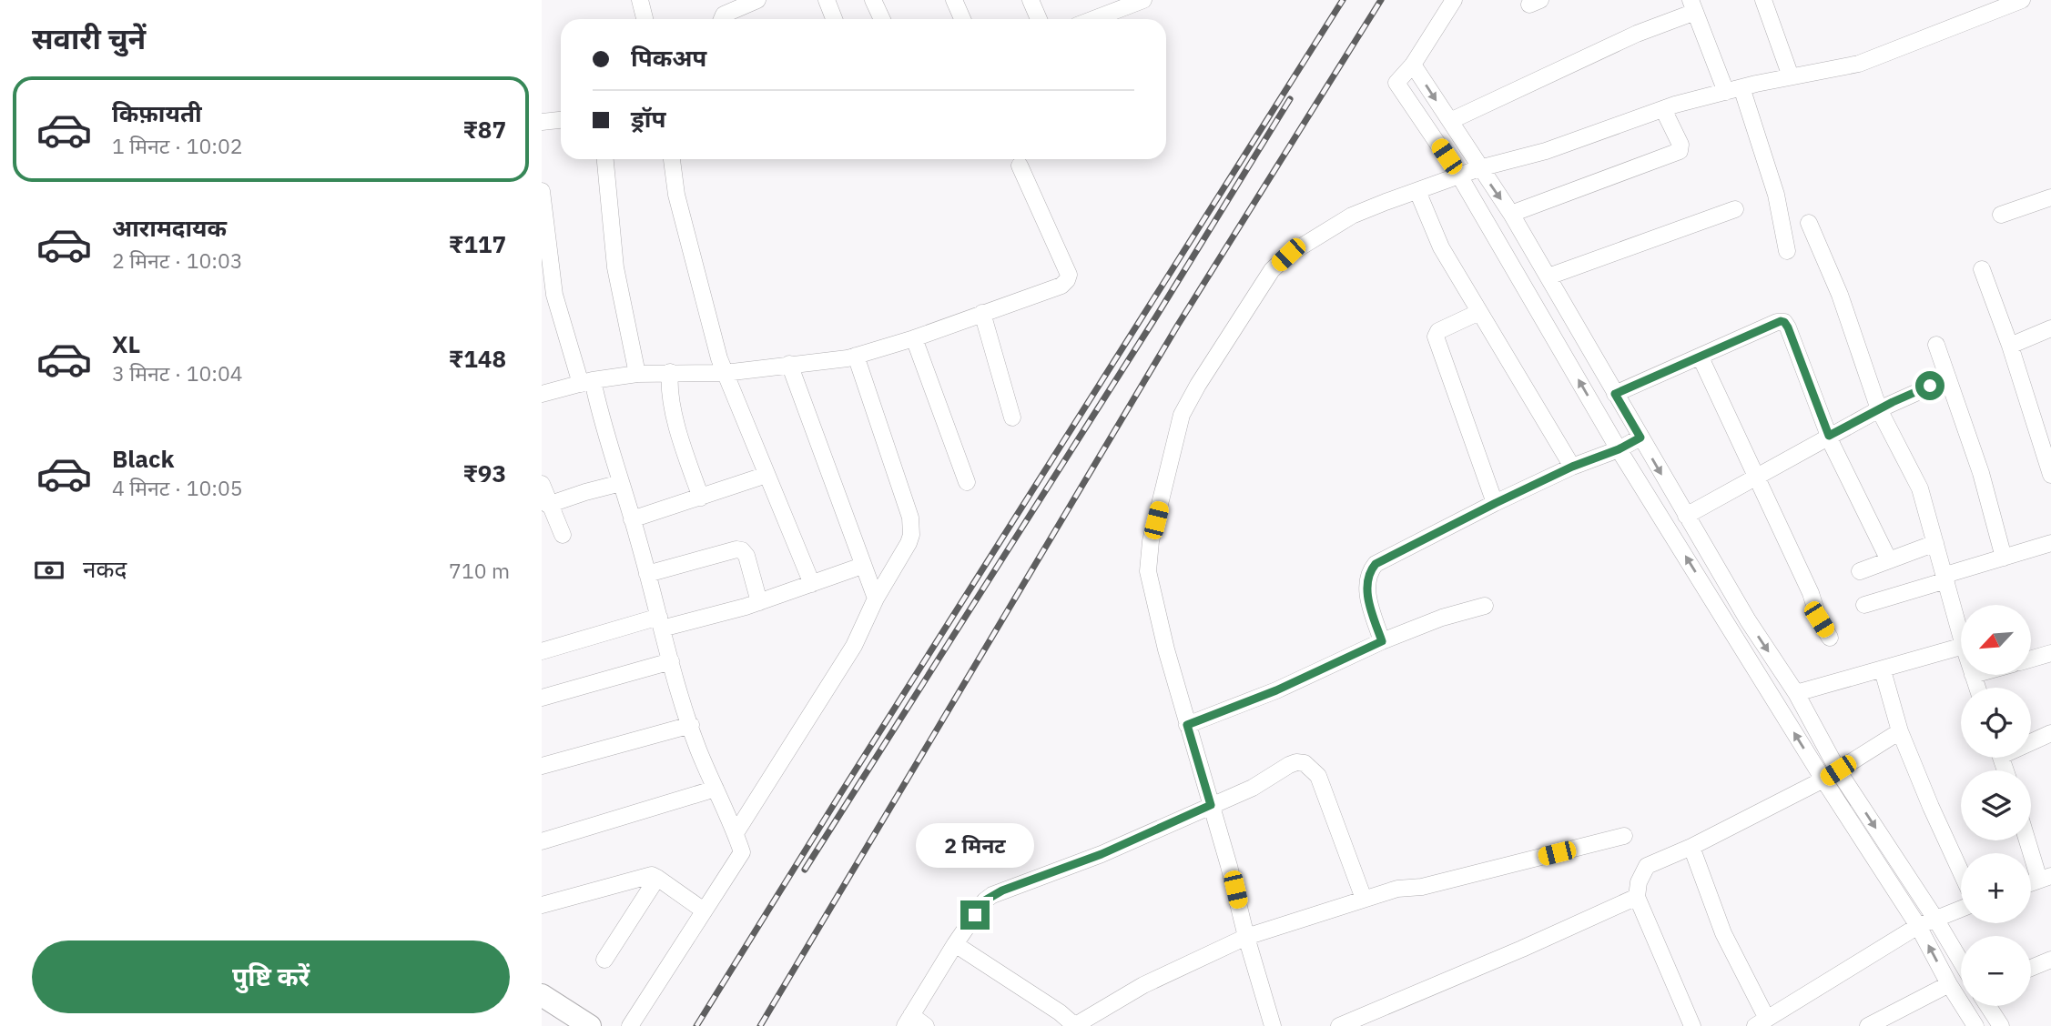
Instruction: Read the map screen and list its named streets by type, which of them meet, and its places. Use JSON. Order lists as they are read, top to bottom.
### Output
{
  "north": "bottom left",
  "page": {
    "heading": "सवारी चुनें",
    "banner": ["पिकअप", "ड्रॉप"],
    "list": [
      {
        "name": "किफ़ायती",
        "note": "1 मिनट · 10:02",
        "value": "₹87"
      },
      {
        "name": "आरामदायक",
        "note": "2 मिनट · 10:03",
        "value": "₹117"
      },
      {
        "name": "XL",
        "note": "3 मिनट · 10:04",
        "value": "₹148"
      },
      {
        "name": "Black",
        "note": "4 मिनट · 10:05",
        "value": "₹93"
      }
    ],
    "pay": ["नकद", "710 m"],
    "map_buttons": ["+", "−"],
    "bubble": "2 मिनट",
    "buttons": "पुष्टि करें"
  }
}
